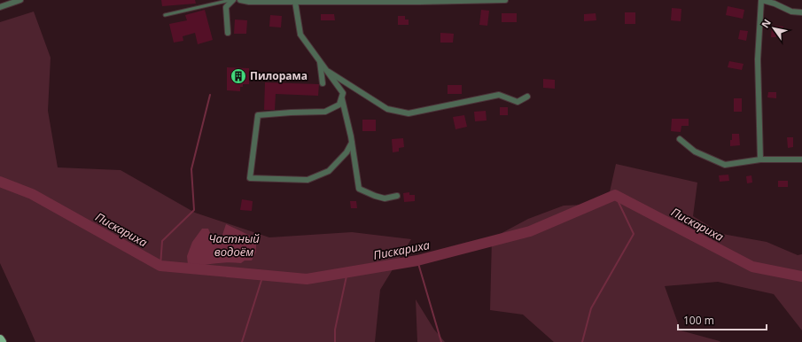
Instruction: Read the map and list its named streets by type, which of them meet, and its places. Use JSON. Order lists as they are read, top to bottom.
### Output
{
  "water": ["Пискариха", "Частный водоём"],
  "places": {
    "building": ["Пилорама"]
  },
  "scale_bar": "100 m",
  "north": "top left"
}
